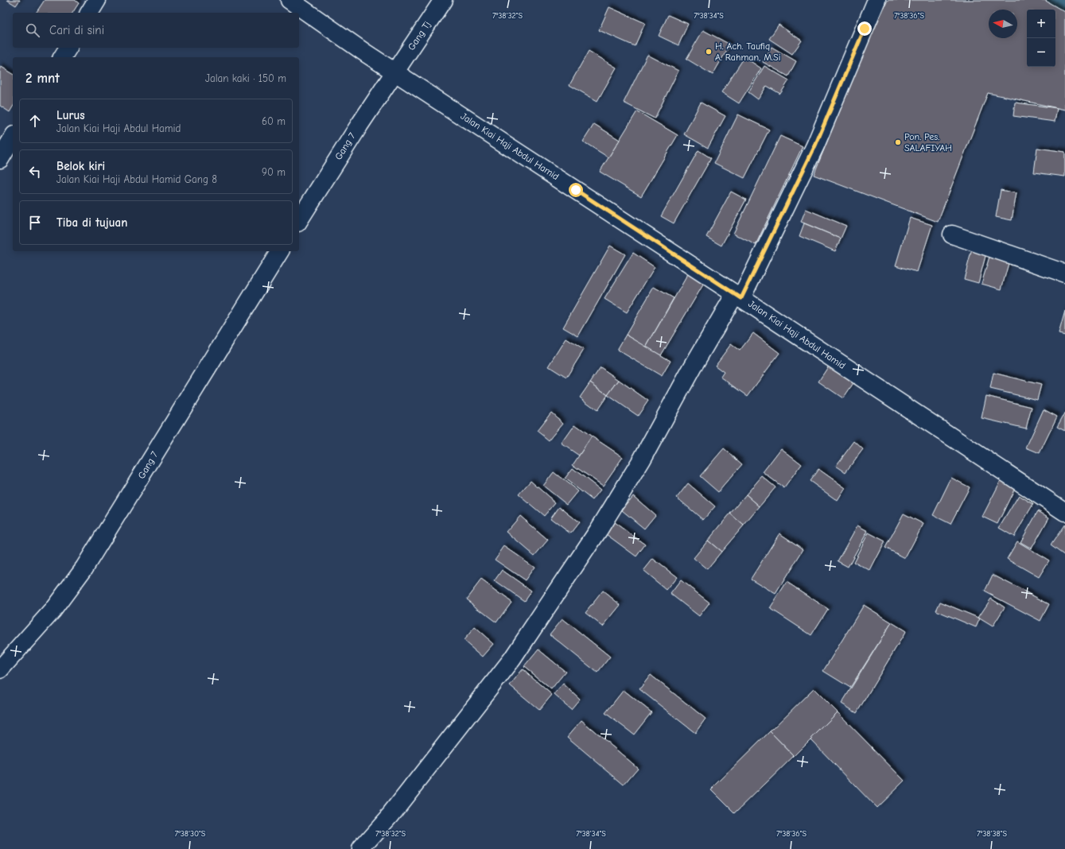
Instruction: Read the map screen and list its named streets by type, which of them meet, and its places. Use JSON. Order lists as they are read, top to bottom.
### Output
{
  "streets": {
    "street": ["Gang Tj", "Gang 7", "Jalan Kiai Haji Abdul Hamid"]
  },
  "crossings": [
    ["Gang Tj", "Gang 7"],
    ["Gang Tj", "Jalan Kiai Haji Abdul Hamid"],
    ["Gang 7", "Jalan Kiai Haji Abdul Hamid"]
  ],
  "places": ["H. Ach. Taufiq A. Rahman, M.Si", "Pon. Pes. SALAFIYAH"],
  "north": "left",
  "page": {
    "map_buttons": ["+", "−"],
    "search": "Cari di sini",
    "heading": ["2 mnt", "Jalan kaki · 150 m"],
    "list": [
      ["Lurus", "Jalan Kiai Haji Abdul Hamid", "60 m"],
      ["Belok kiri", "Jalan Kiai Haji Abdul Hamid Gang 8", "90 m"],
      "Tiba di tujuan"
    ]
  },
  "coordinates": [
    "7°38'32\"S",
    "7°38'34\"S",
    "7°38'36\"S",
    "7°38'30\"S",
    "7°38'38\"S"
  ]
}
